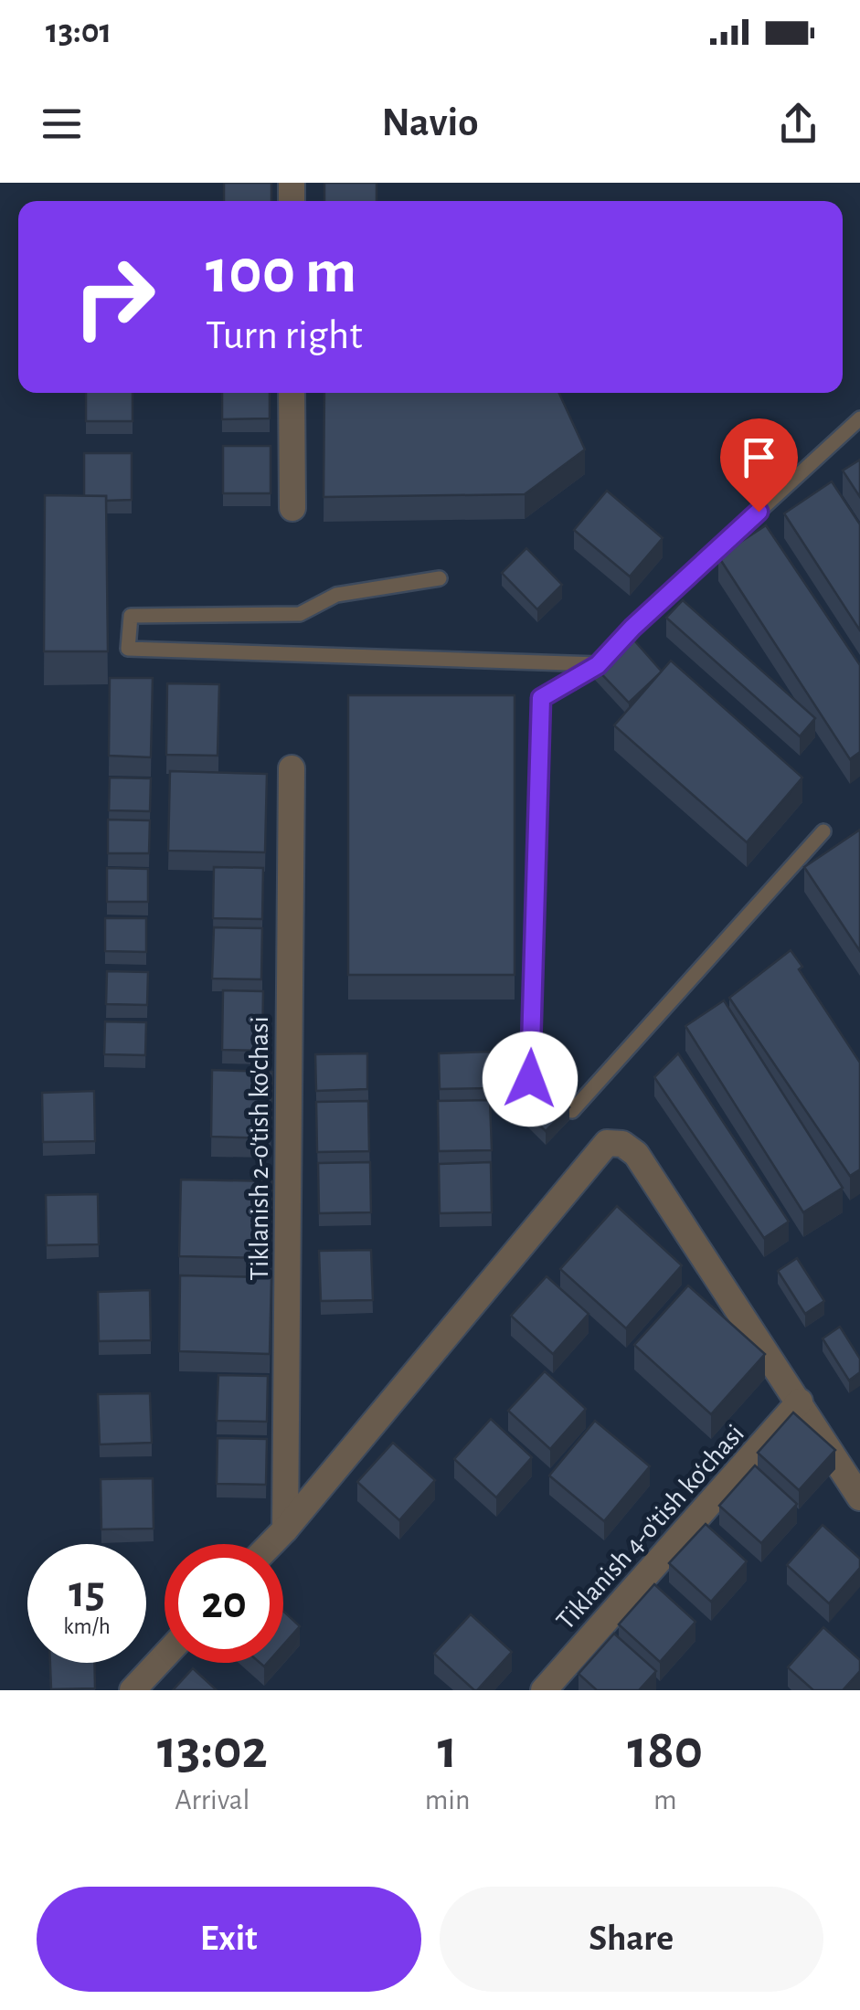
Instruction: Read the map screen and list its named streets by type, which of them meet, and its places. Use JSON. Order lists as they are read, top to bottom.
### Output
{
  "streets": {
    "street": ["Tiklanish 2-o'tish ko'chasi", "Tiklanish 4-o'tish ko‘chasi"]
  },
  "page": {
    "status": "13:01",
    "header": "Navio",
    "turn": ["100 m", "Turn right"],
    "speed": "15 km/h",
    "limit": "20",
    "eta": [
      "13:02",
      "Arrival",
      "1",
      "min",
      "180",
      "m"
    ],
    "buttons": ["Exit", "Share"]
  }
}
